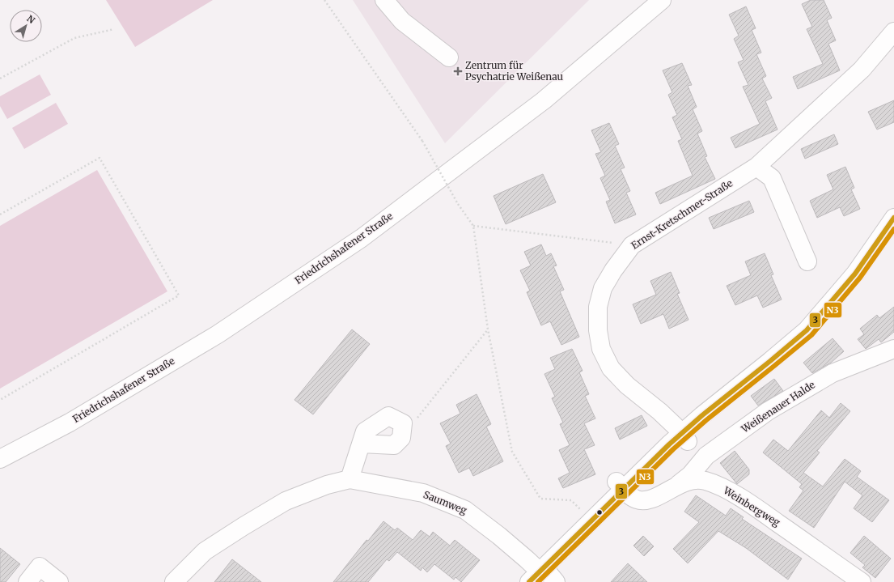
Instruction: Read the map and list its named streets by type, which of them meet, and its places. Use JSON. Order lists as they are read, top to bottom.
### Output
{
  "streets": {
    "street": [
      "Ernst-Kretschmer-Straße",
      "Friedrichshafener Straße",
      "Weißenauer Halde",
      "Saumweg",
      "Weinbergweg"
    ]
  },
  "crossings": [
    ["Weißenauer Halde", "Weinbergweg"]
  ],
  "places": {
    "health": ["Zentrum für Psychatrie Weißenau"]
  },
  "lines": ["transit line 3", "transit line N3"],
  "north": "top right"
}
